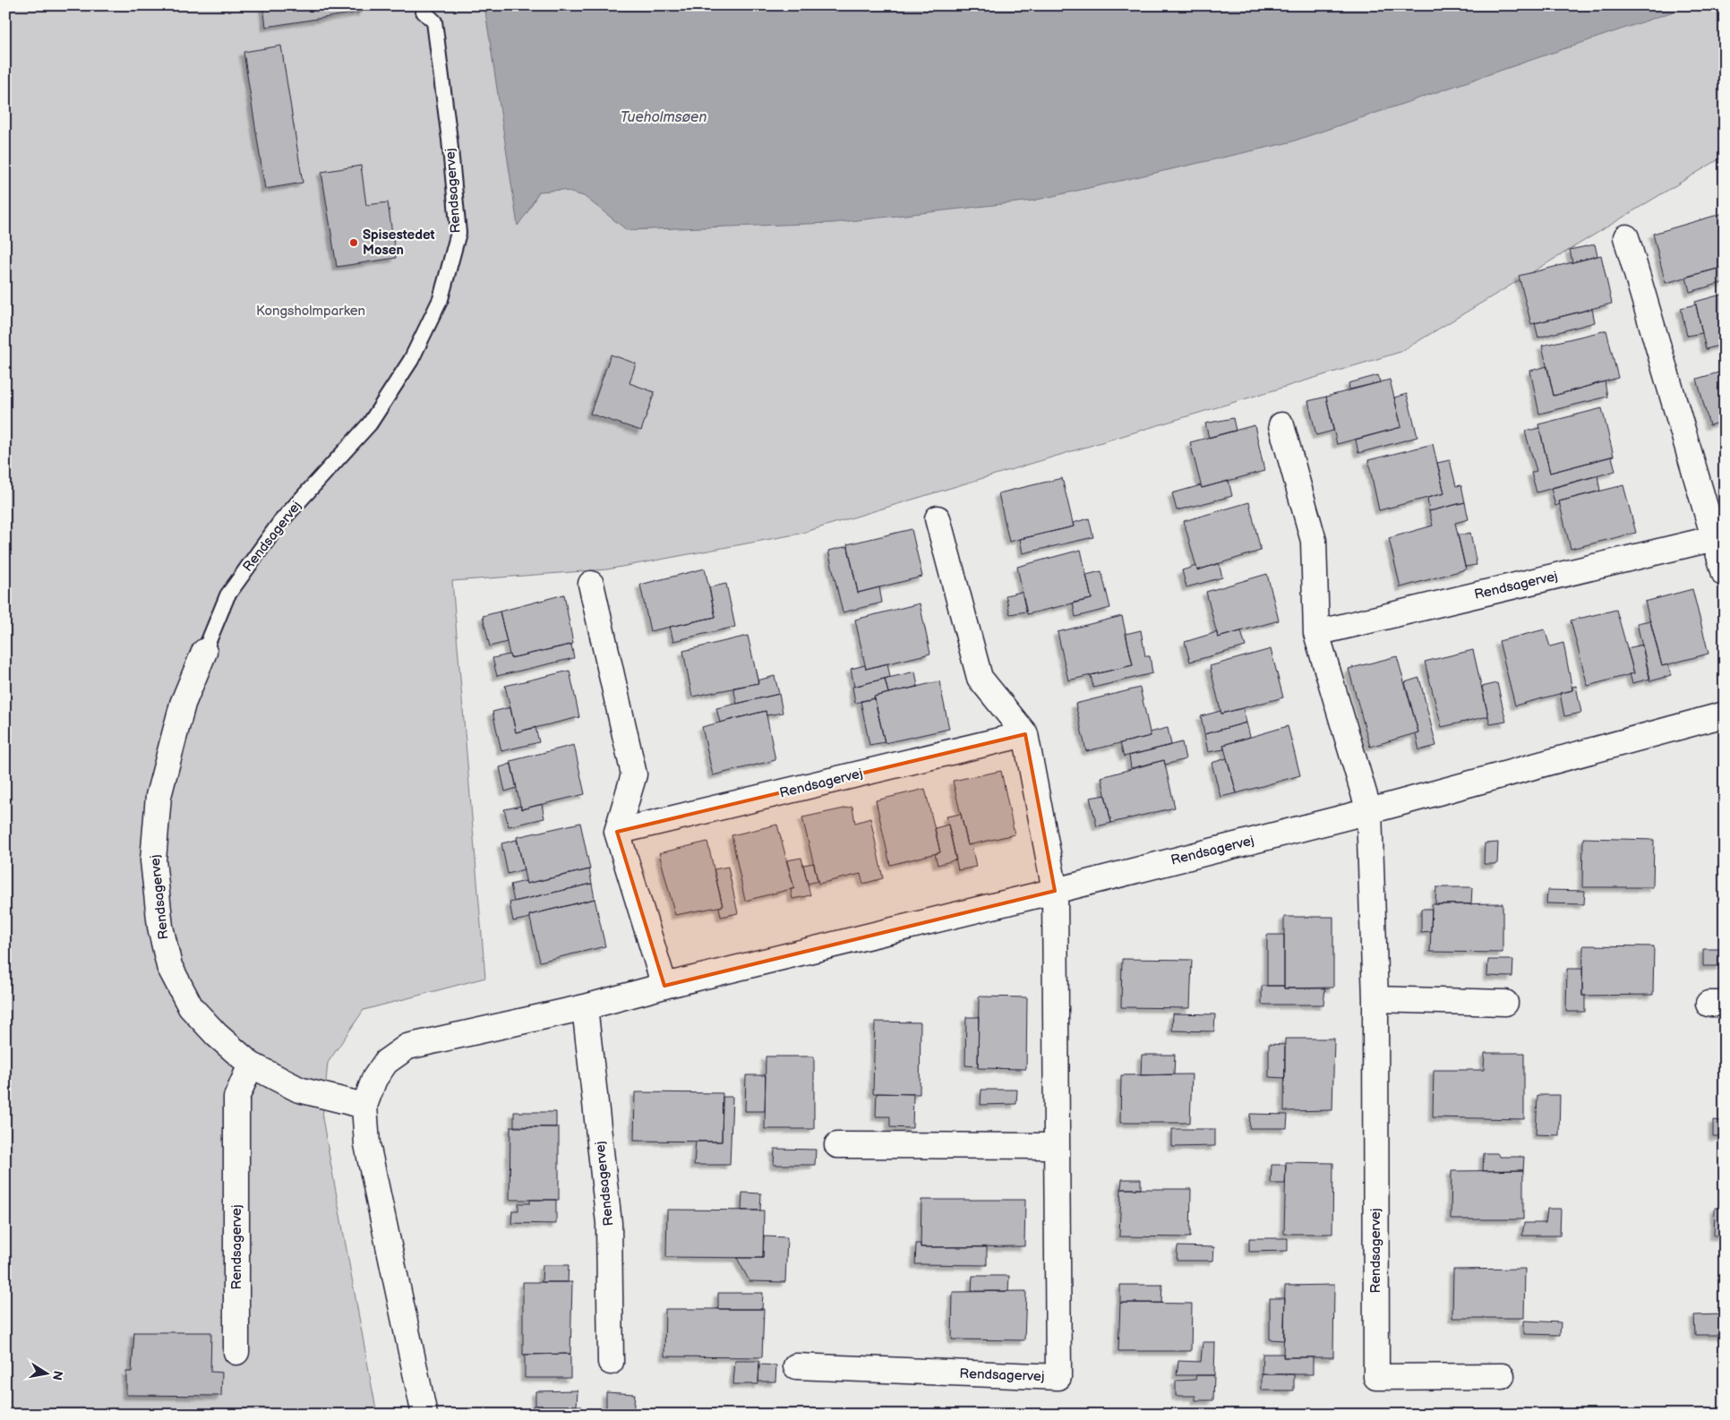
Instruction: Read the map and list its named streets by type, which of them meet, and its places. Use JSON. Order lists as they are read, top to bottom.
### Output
{
  "streets": {
    "street": ["Rendsagervej"]
  },
  "water": ["Tueholmsøen"],
  "parks": ["Kongsholmparken"],
  "places": ["Spisestedet Mosen"],
  "north": "right"
}
